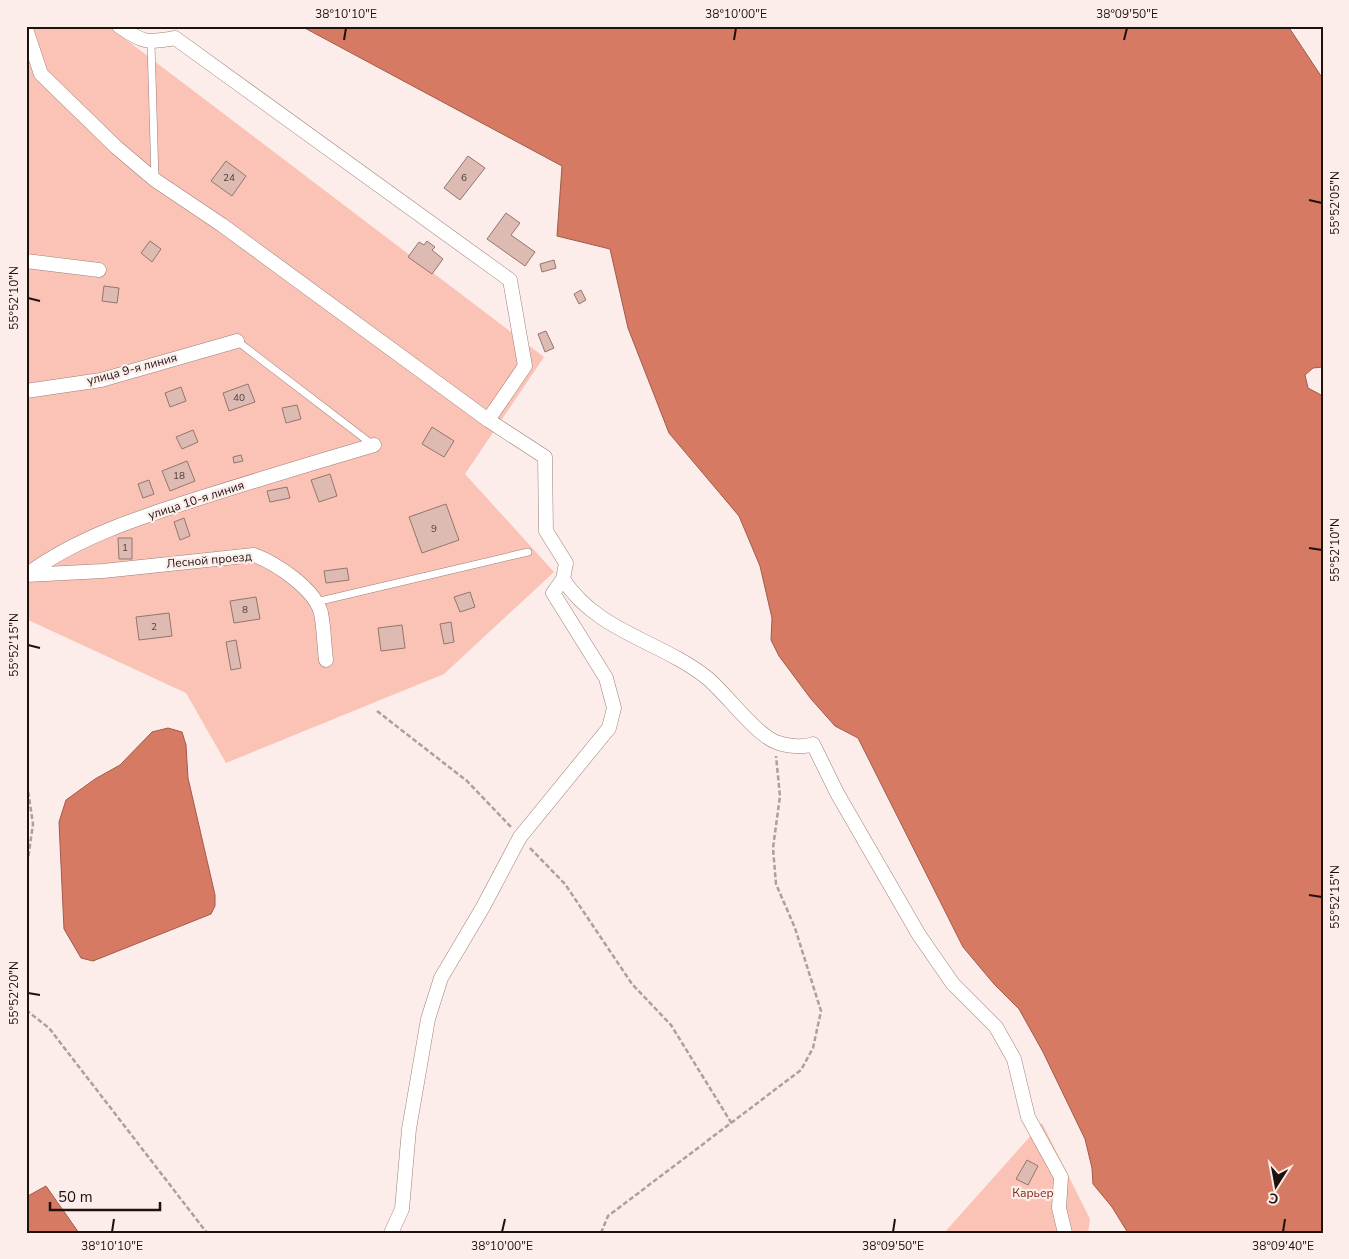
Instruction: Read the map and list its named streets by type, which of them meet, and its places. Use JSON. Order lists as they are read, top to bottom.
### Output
{
  "streets": {
    "street": ["улица 9-я линия", "улица 10-я линия", "Лесной проезд"]
  },
  "crossings": [
    ["улица 10-я линия", "Лесной проезд"]
  ],
  "parks": ["Карьер"],
  "house_numbers": [
    "24",
    "6",
    "40",
    "18",
    "9",
    "1",
    "8",
    "2"
  ],
  "scale_bar": "50 m",
  "north": "bottom",
  "coordinates": [
    "38°10'10\"E",
    "38°10'00\"E",
    "38°09'50\"E",
    "55°52'05\"N",
    "55°52'10\"N",
    "55°52'15\"N",
    "55°52'20\"N",
    "38°09'40\"E"
  ]
}
